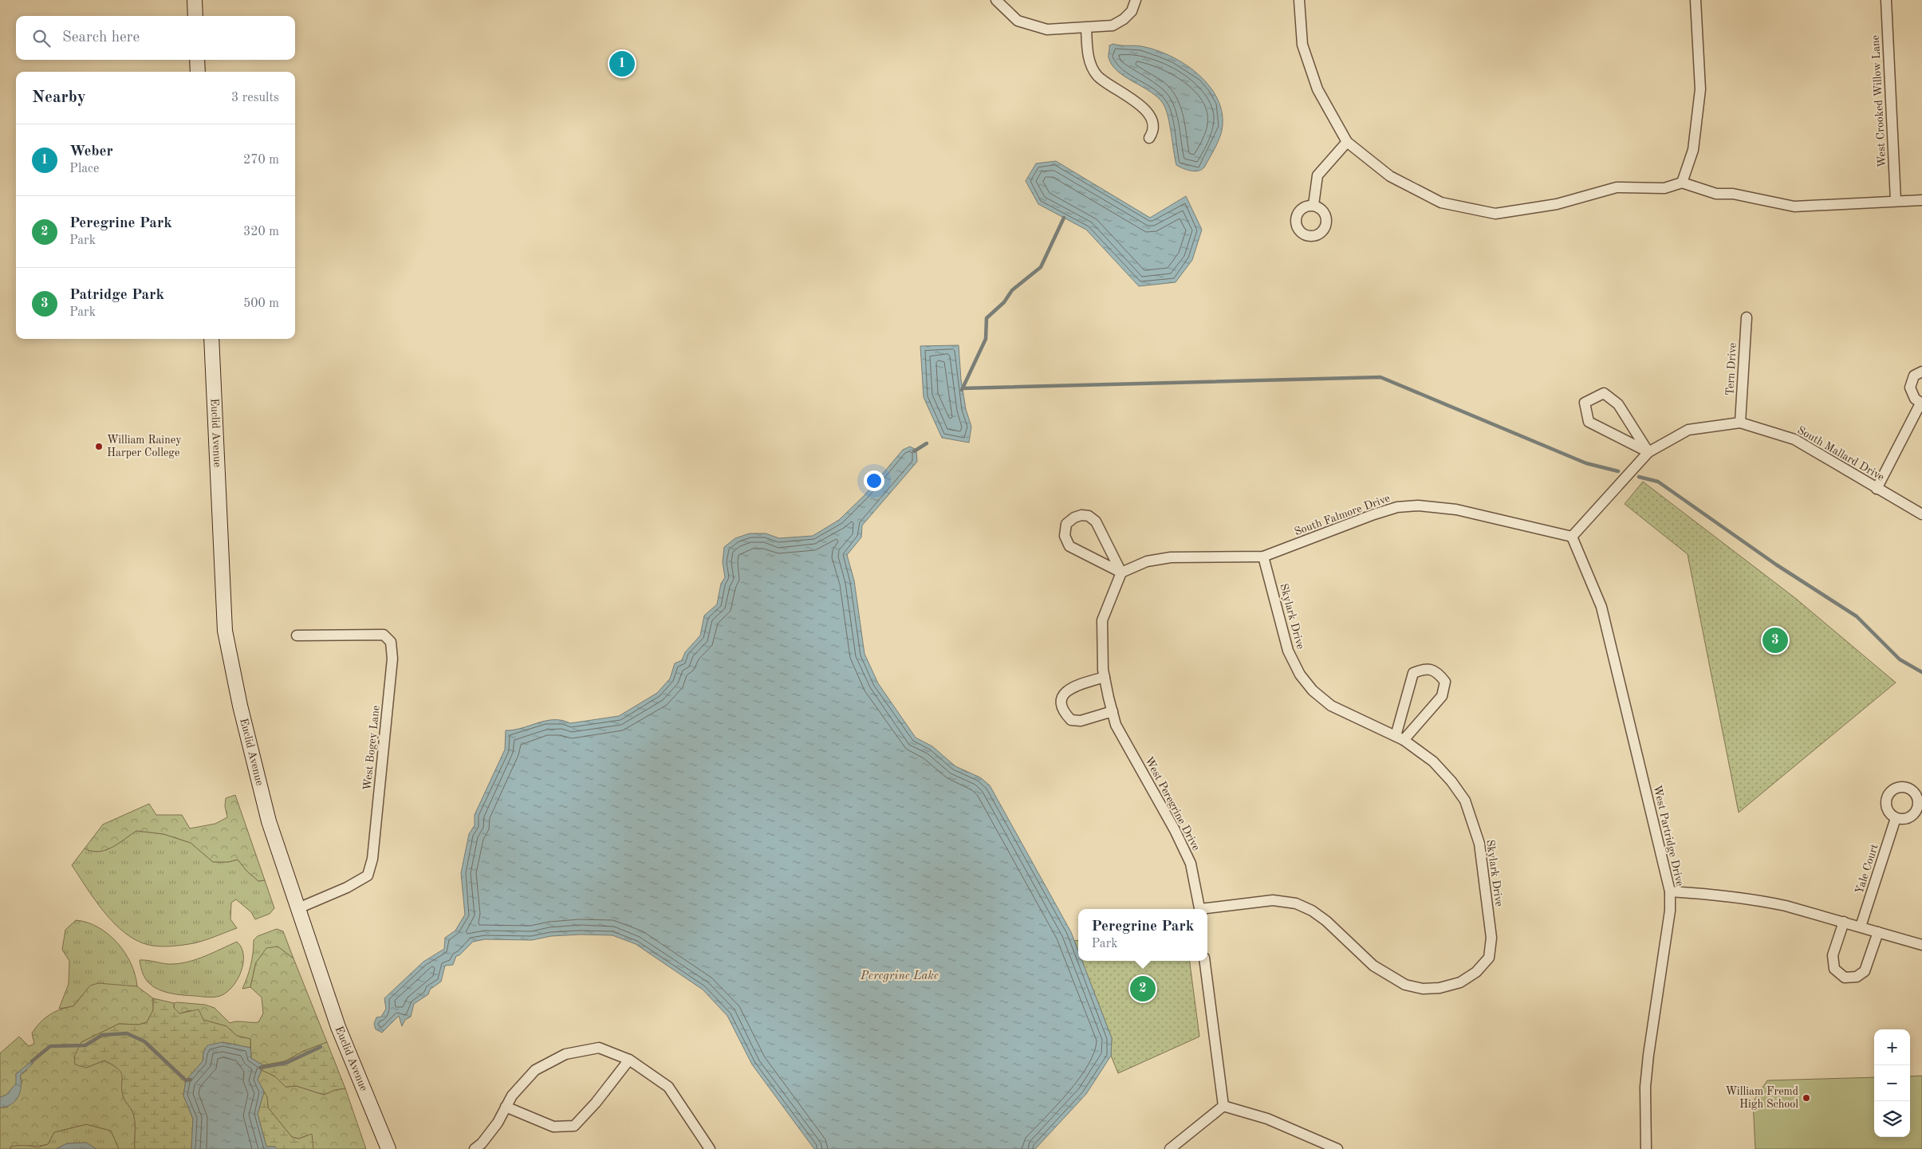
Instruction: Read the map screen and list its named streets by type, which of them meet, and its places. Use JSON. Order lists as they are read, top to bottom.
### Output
{
  "streets": {
    "main road": ["Euclid Avenue"],
    "street": [
      "West Crooked Willow Lane",
      "Tern Drive",
      "South Mallard Drive",
      "South Falmore Drive",
      "Skylark Drive",
      "West Bogey Lane",
      "West Peregrine Drive",
      "West Partridge Drive",
      "Yale Court"
    ]
  },
  "crossings": [
    ["Tern Drive", "South Mallard Drive"],
    ["Euclid Avenue", "West Bogey Lane"],
    ["South Mallard Drive", "South Falmore Drive"],
    ["South Mallard Drive", "West Partridge Drive"],
    ["South Falmore Drive", "Skylark Drive"],
    ["South Falmore Drive", "West Peregrine Drive"],
    ["South Falmore Drive", "West Partridge Drive"]
  ],
  "water": ["Peregrine Lake"],
  "places": ["William Rainey Harper College", "William Fremd High School"],
  "page": {
    "search": "Search here",
    "pins": ["1", "3", "2"],
    "heading": ["Nearby", "3 results"],
    "list": [
      {
        "mark": "1",
        "name": "Weber",
        "note": "Place",
        "value": "270 m"
      },
      {
        "mark": "2",
        "name": "Peregrine Park",
        "note": "Park",
        "value": "320 m"
      },
      {
        "mark": "3",
        "name": "Patridge Park",
        "note": "Park",
        "value": "500 m"
      }
    ],
    "popup": ["Peregrine Park", "Park"],
    "map_buttons": ["+", "−"]
  }
}
